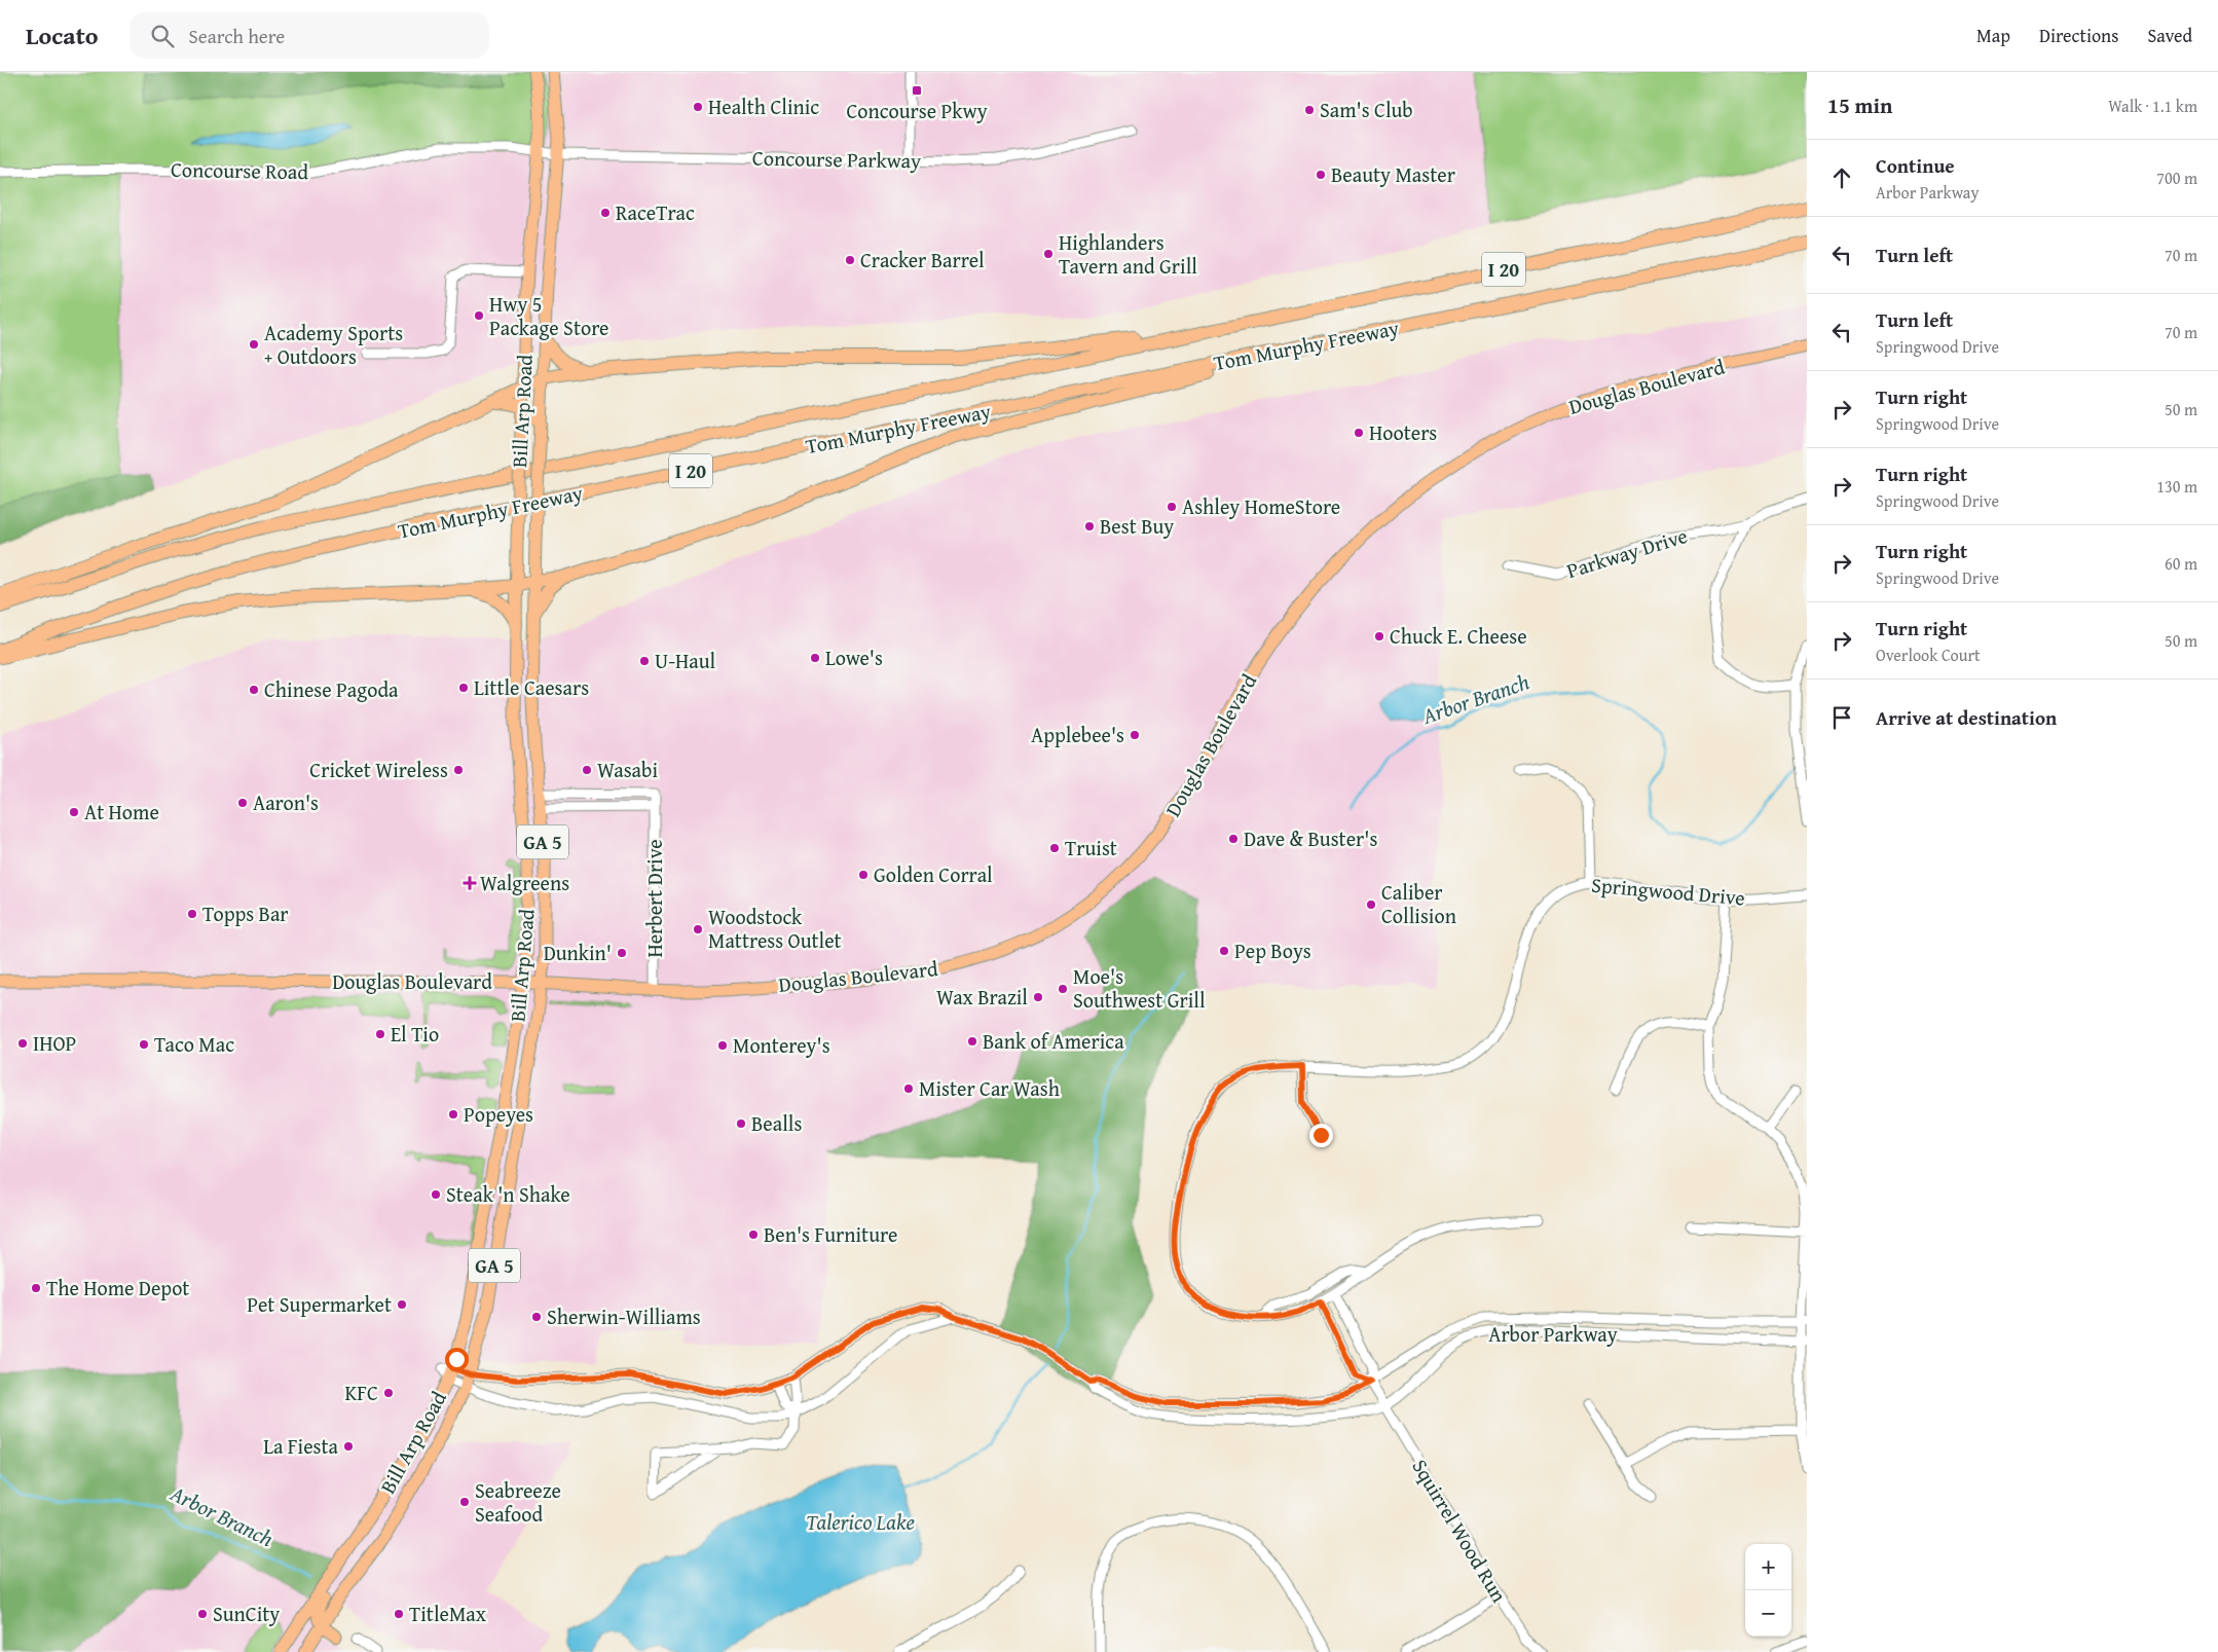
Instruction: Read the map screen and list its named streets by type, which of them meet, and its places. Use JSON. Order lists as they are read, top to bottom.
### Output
{
  "streets": {
    "highway": ["I 20", "Tom Murphy Freeway"],
    "main road": ["Douglas Boulevard", "Bill Arp Road", "GA 5"],
    "street": [
      "Concourse Parkway",
      "Concourse Road",
      "Parkway Drive",
      "Springwood Drive",
      "Herbert Drive",
      "Arbor Parkway",
      "Squirrel Wood Run"
    ]
  },
  "crossings": [
    ["Concourse Parkway", "Concourse Road"],
    ["Concourse Parkway", "Bill Arp Road"],
    ["Concourse Road", "Bill Arp Road"],
    ["Douglas Boulevard", "Bill Arp Road"],
    ["Douglas Boulevard", "Herbert Drive"],
    ["Bill Arp Road", "Herbert Drive"],
    ["Bill Arp Road", "Arbor Parkway"],
    ["Arbor Parkway", "Squirrel Wood Run"]
  ],
  "water": ["Arbor Branch", "Talerico Lake"],
  "places": {
    "transit": ["Concourse Pkwy"],
    "other": [
      "Health Clinic",
      "Sam's Club",
      "Beauty Master",
      "RaceTrac",
      "Highlanders Tavern and Grill",
      "Cracker Barrel",
      "Hwy 5 Package Store",
      "Academy Sports + Outdoors",
      "Hooters",
      "Ashley HomeStore",
      "Best Buy",
      "Chuck E. Cheese",
      "Lowe's",
      "U-Haul",
      "Little Caesars",
      "Chinese Pagoda",
      "Applebee's",
      "Cricket Wireless",
      "Wasabi",
      "Aaron's",
      "At Home",
      "Dave & Buster's",
      "Truist",
      "Golden Corral",
      "Caliber Collision",
      "Topps Bar",
      "Woodstock Mattress Outlet",
      "Pep Boys",
      "Dunkin'",
      "Moe's Southwest Grill",
      "Wax Brazil",
      "El Tio",
      "Bank of America",
      "IHOP",
      "Taco Mac",
      "Monterey's",
      "Mister Car Wash",
      "Popeyes",
      "Bealls",
      "Steak 'n Shake",
      "Ben's Furniture",
      "The Home Depot",
      "Pet Supermarket",
      "Sherwin-Williams",
      "KFC",
      "La Fiesta",
      "Seabreeze Seafood",
      "SunCity",
      "TitleMax"
    ],
    "health": ["Walgreens"]
  },
  "page": {
    "header": "Locato",
    "search": "Search here",
    "nav": ["Map", "Directions", "Saved"],
    "heading": ["15 min", "Walk · 1.1 km"],
    "list": [
      ["Continue", "Arbor Parkway", "700 m"],
      ["Turn left", "70 m"],
      ["Turn left", "Springwood Drive", "70 m"],
      ["Turn right", "Springwood Drive", "50 m"],
      ["Turn right", "Springwood Drive", "130 m"],
      ["Turn right", "Springwood Drive", "60 m"],
      ["Turn right", "Overlook Court", "50 m"],
      "Arrive at destination"
    ],
    "map_buttons": ["+", "−"]
  }
}
